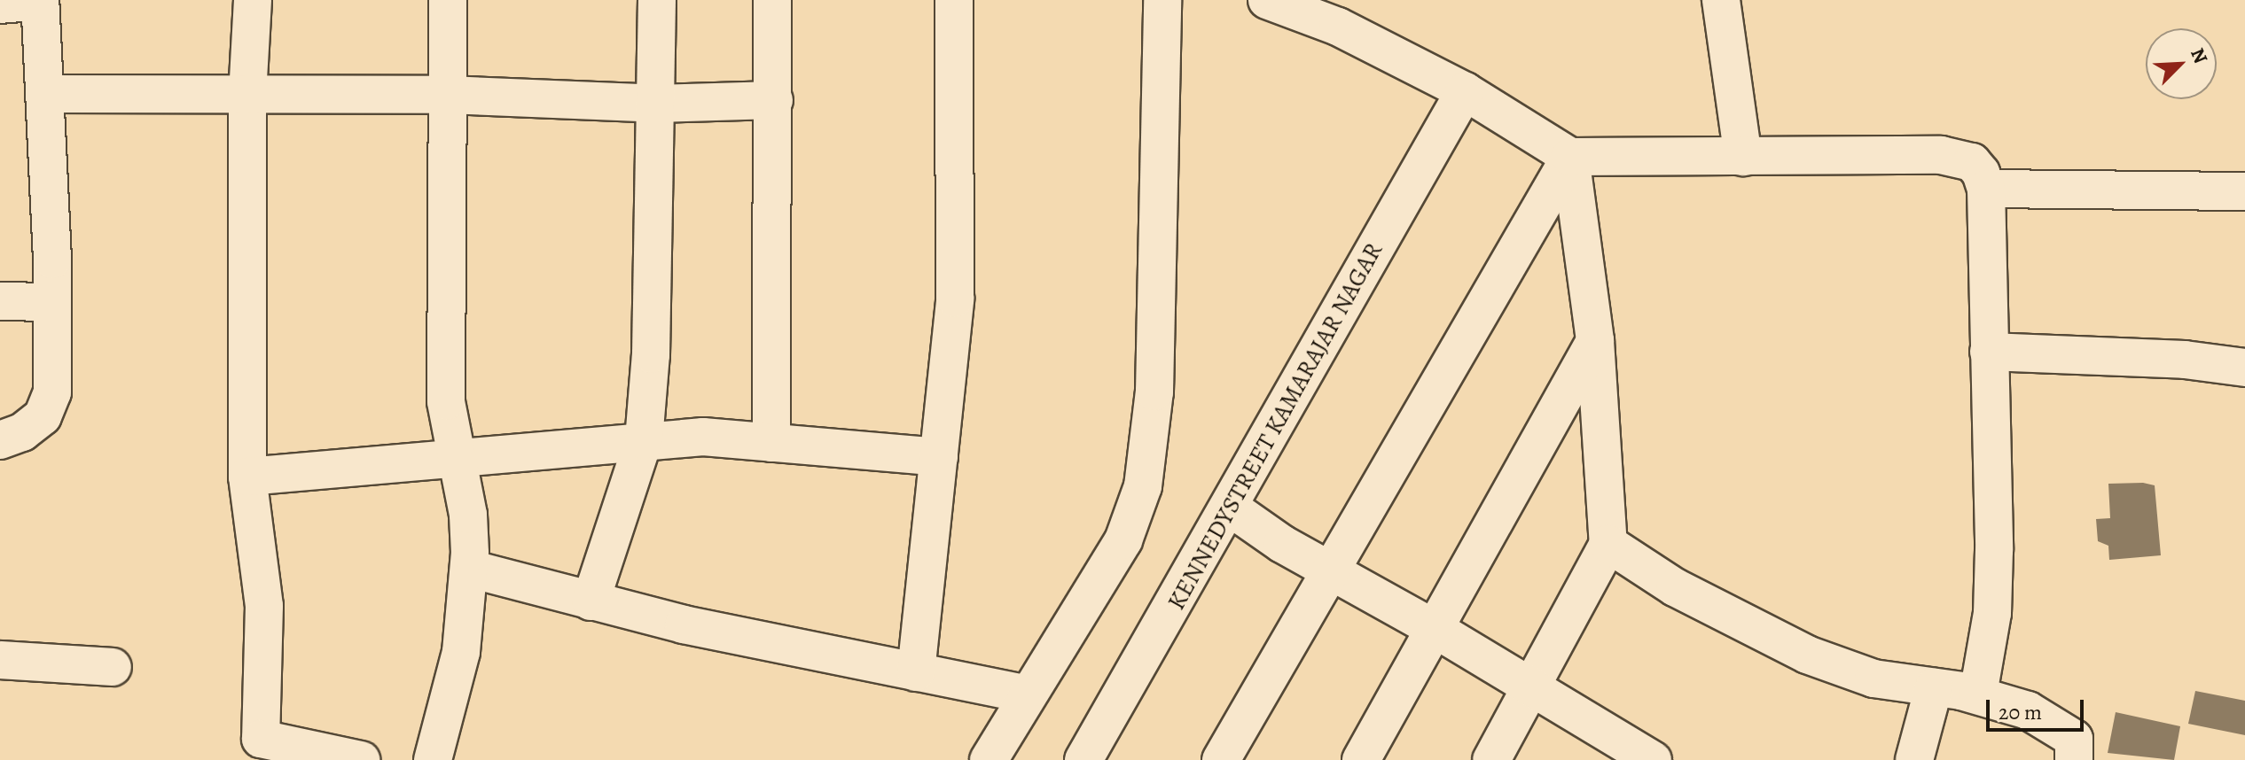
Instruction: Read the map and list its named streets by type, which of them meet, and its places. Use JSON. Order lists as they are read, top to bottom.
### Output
{
  "streets": {
    "street": ["KENNEDYSTREET KAMARAJAR NAGAR"]
  },
  "scale_bar": "20 m",
  "north": "top right"
}
